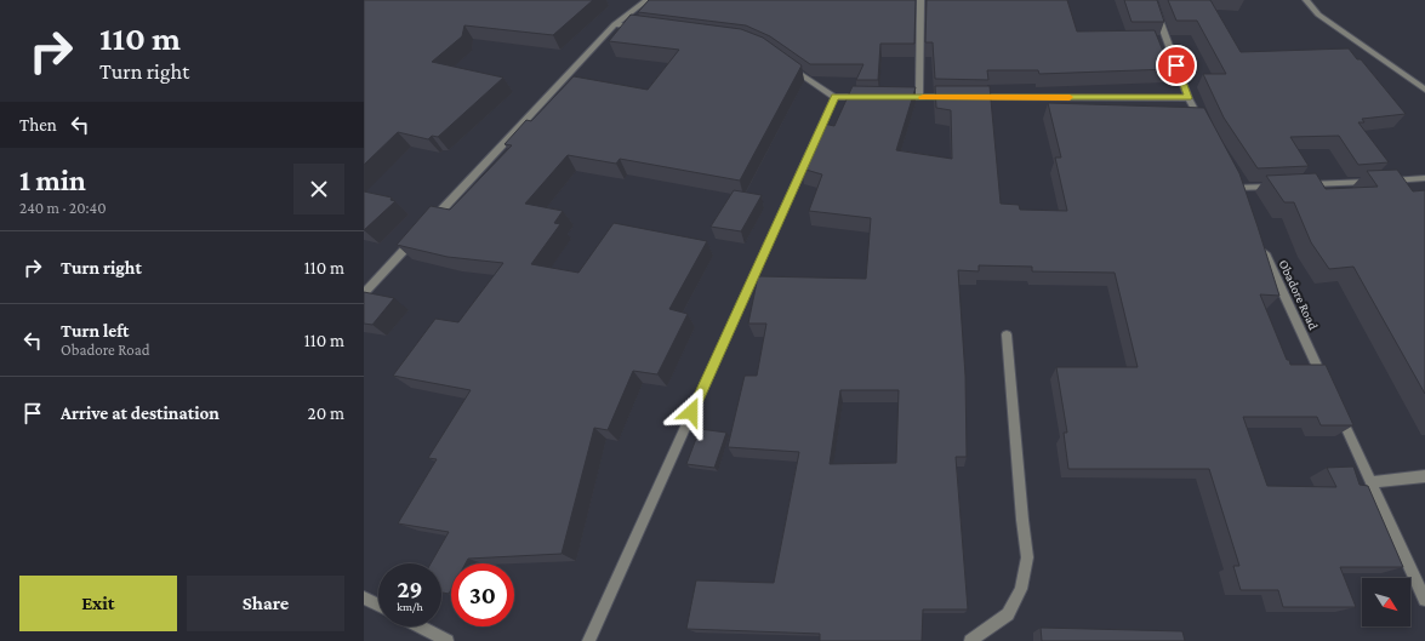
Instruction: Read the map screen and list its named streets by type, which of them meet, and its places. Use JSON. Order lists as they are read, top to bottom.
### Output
{
  "streets": {
    "street": ["Obadore Road"]
  },
  "north": "bottom right",
  "page": {
    "turn": ["110 m", "Turn right"],
    "then": "Then",
    "heading": ["1 min", "240 m · 20:40"],
    "list": [
      {
        "name": "Turn right",
        "value": "110 m"
      },
      {
        "name": "Turn left",
        "note": "Obadore Road",
        "value": "110 m"
      },
      {
        "name": "Arrive at destination",
        "value": "20 m"
      }
    ],
    "speed": "29 km/h",
    "limit": "30",
    "buttons": ["Exit", "Share"]
  }
}
